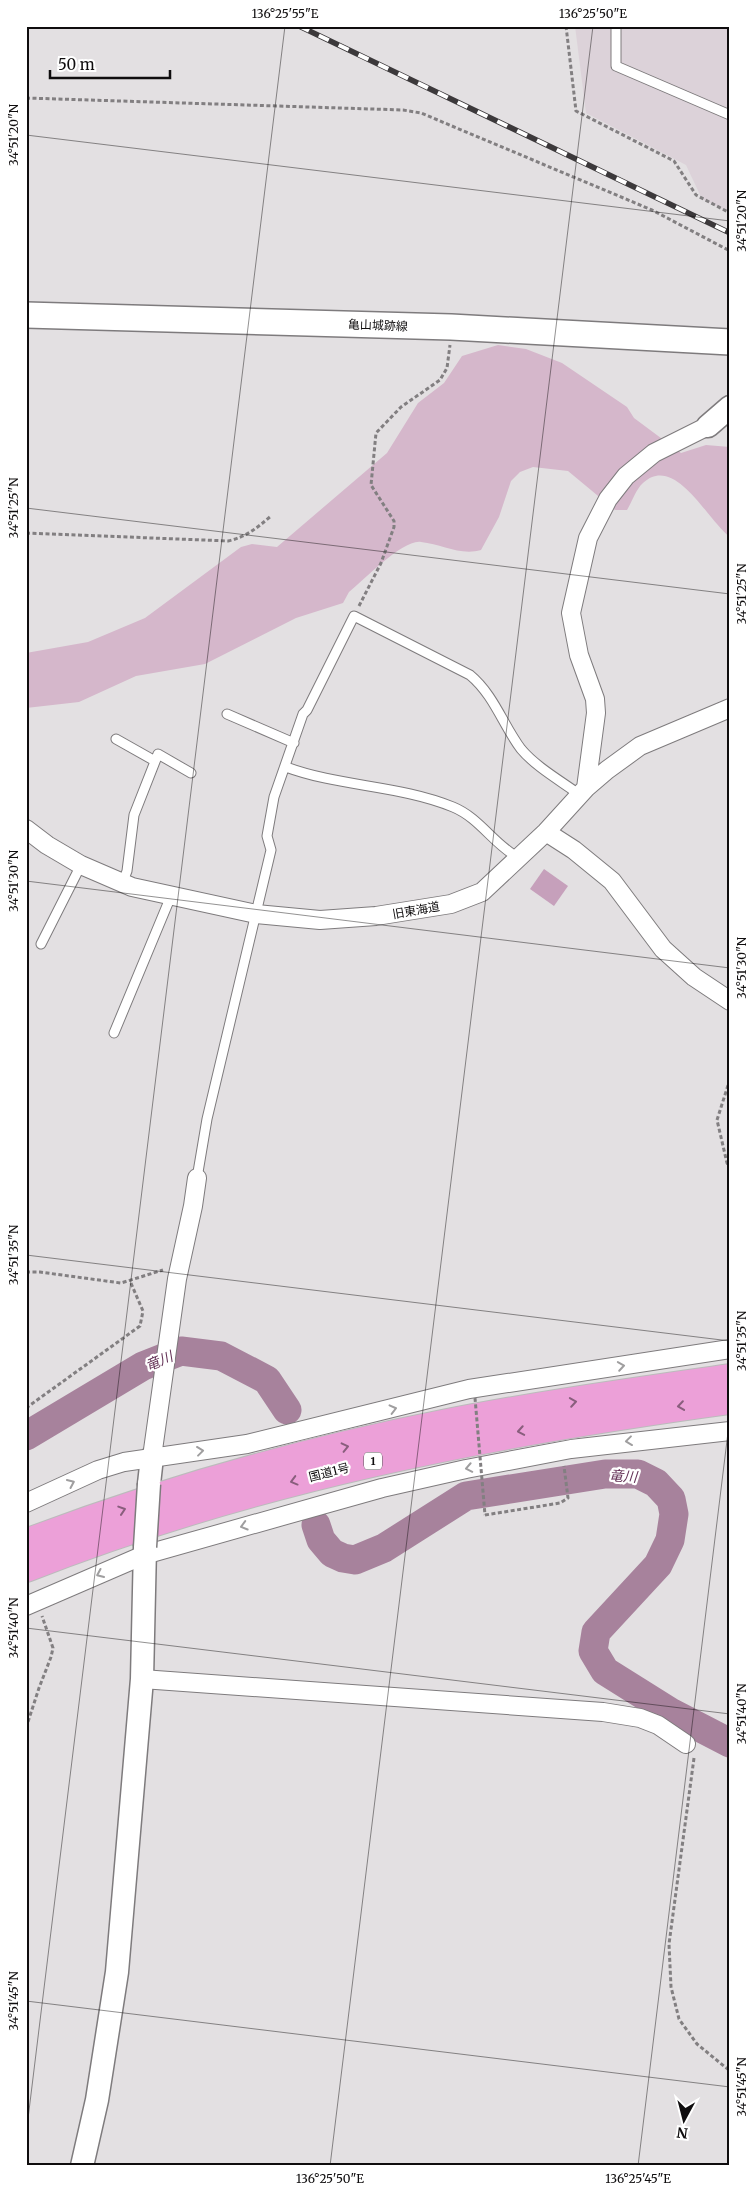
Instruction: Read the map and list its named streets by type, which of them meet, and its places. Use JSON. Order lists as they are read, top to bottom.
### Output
{
  "streets": {
    "highway": ["1", "国道1号"],
    "main road": ["亀山城跡線"],
    "street": ["旧東海道"]
  },
  "water": ["竜川"],
  "scale_bar": "50 m",
  "north": "bottom",
  "coordinates": [
    "136°25'55\"E",
    "136°25'50\"E",
    "34°51'20\"N",
    "34°51'25\"N",
    "34°51'30\"N",
    "34°51'35\"N",
    "34°51'40\"N",
    "34°51'45\"N",
    "136°25'45\"E"
  ]
}
